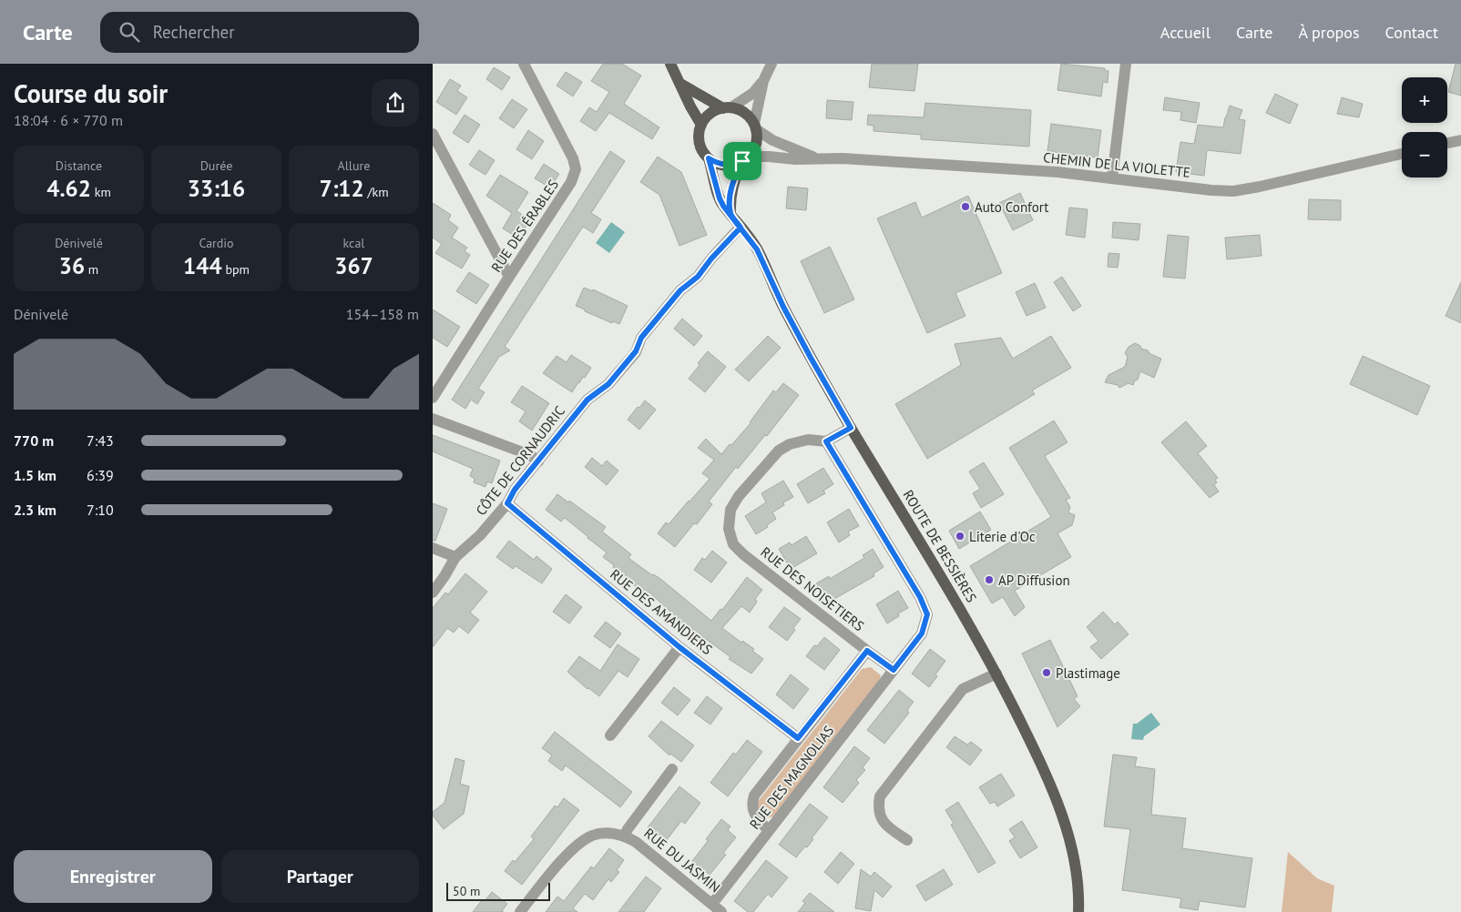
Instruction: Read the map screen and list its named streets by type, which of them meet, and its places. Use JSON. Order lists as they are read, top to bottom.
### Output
{
  "streets": {
    "main road": ["ROUTE DE BESSIÈRES"],
    "street": [
      "CHEMIN DE LA VIOLETTE",
      "RUE DES ÉRABLES",
      "CÔTE DE CORNAUDRIC",
      "RUE DES NOISETIERS",
      "RUE DES AMANDIERS",
      "RUE DES MAGNOLIAS",
      "RUE DU JASMIN"
    ]
  },
  "crossings": [
    ["CHEMIN DE LA VIOLETTE", "ROUTE DE BESSIÈRES"],
    ["CÔTE DE CORNAUDRIC", "ROUTE DE BESSIÈRES"],
    ["CÔTE DE CORNAUDRIC", "RUE DES AMANDIERS"],
    ["ROUTE DE BESSIÈRES", "RUE DES NOISETIERS"],
    ["RUE DES NOISETIERS", "RUE DES AMANDIERS"],
    ["RUE DES NOISETIERS", "RUE DES MAGNOLIAS"],
    ["RUE DES MAGNOLIAS", "RUE DU JASMIN"]
  ],
  "places": [
    "Auto Confort",
    "Literie d'Oc",
    "AP Diffusion",
    "Plastimage"
  ],
  "scale_bar": "50 m",
  "page": {
    "header": "Carte",
    "search": "Rechercher",
    "nav": [
      "Accueil",
      "Carte",
      "À propos",
      "Contact"
    ],
    "heading": ["Course du soir", "18:04 · 6 × 770 m"],
    "map_buttons": ["+", "−"],
    "stats": [
      ["Distance", "4.62 km"],
      ["Durée", "33:16"],
      ["Allure", "7:12 /km"],
      ["Dénivelé", "36 m"],
      ["Cardio", "144 bpm"],
      ["kcal", "367"]
    ],
    "chart": ["Dénivelé", "154–158 m"],
    "list": [
      {
        "name": "770 m",
        "note": "7:43"
      },
      {
        "name": "1.5 km",
        "note": "6:39"
      },
      {
        "name": "2.3 km",
        "note": "7:10"
      }
    ],
    "buttons": ["Enregistrer", "Partager"],
    "scale": "50 m"
  }
}
